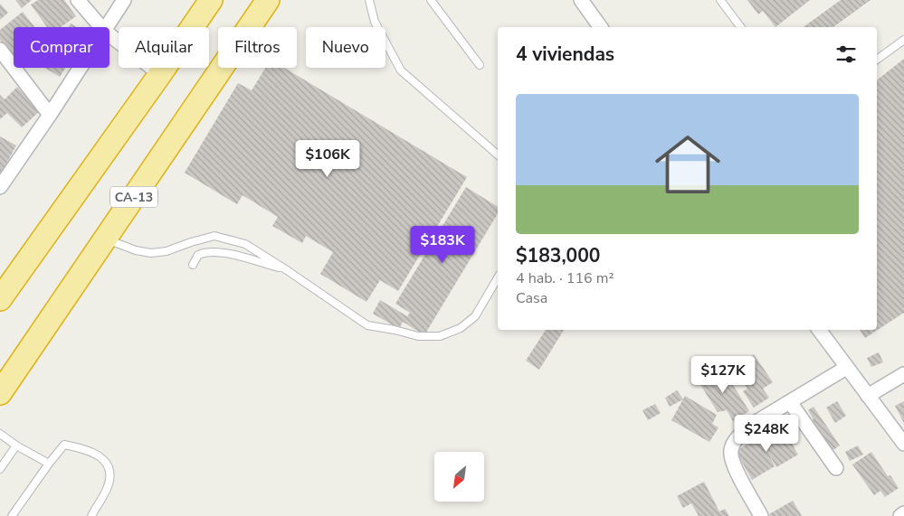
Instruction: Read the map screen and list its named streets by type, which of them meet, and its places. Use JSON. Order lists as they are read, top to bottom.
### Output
{
  "streets": {
    "highway": ["CA-13"]
  },
  "north": "bottom left",
  "page": {
    "chip": [
      "Comprar",
      "Alquilar",
      "Filtros",
      "Nuevo"
    ],
    "heading": "4 viviendas",
    "list": [
      {
        "name": "$183,000",
        "note": "4 hab. · 116 m² · Casa"
      }
    ],
    "price": [
      "$106K",
      "$183K",
      "$127K",
      "$248K"
    ]
  }
}
